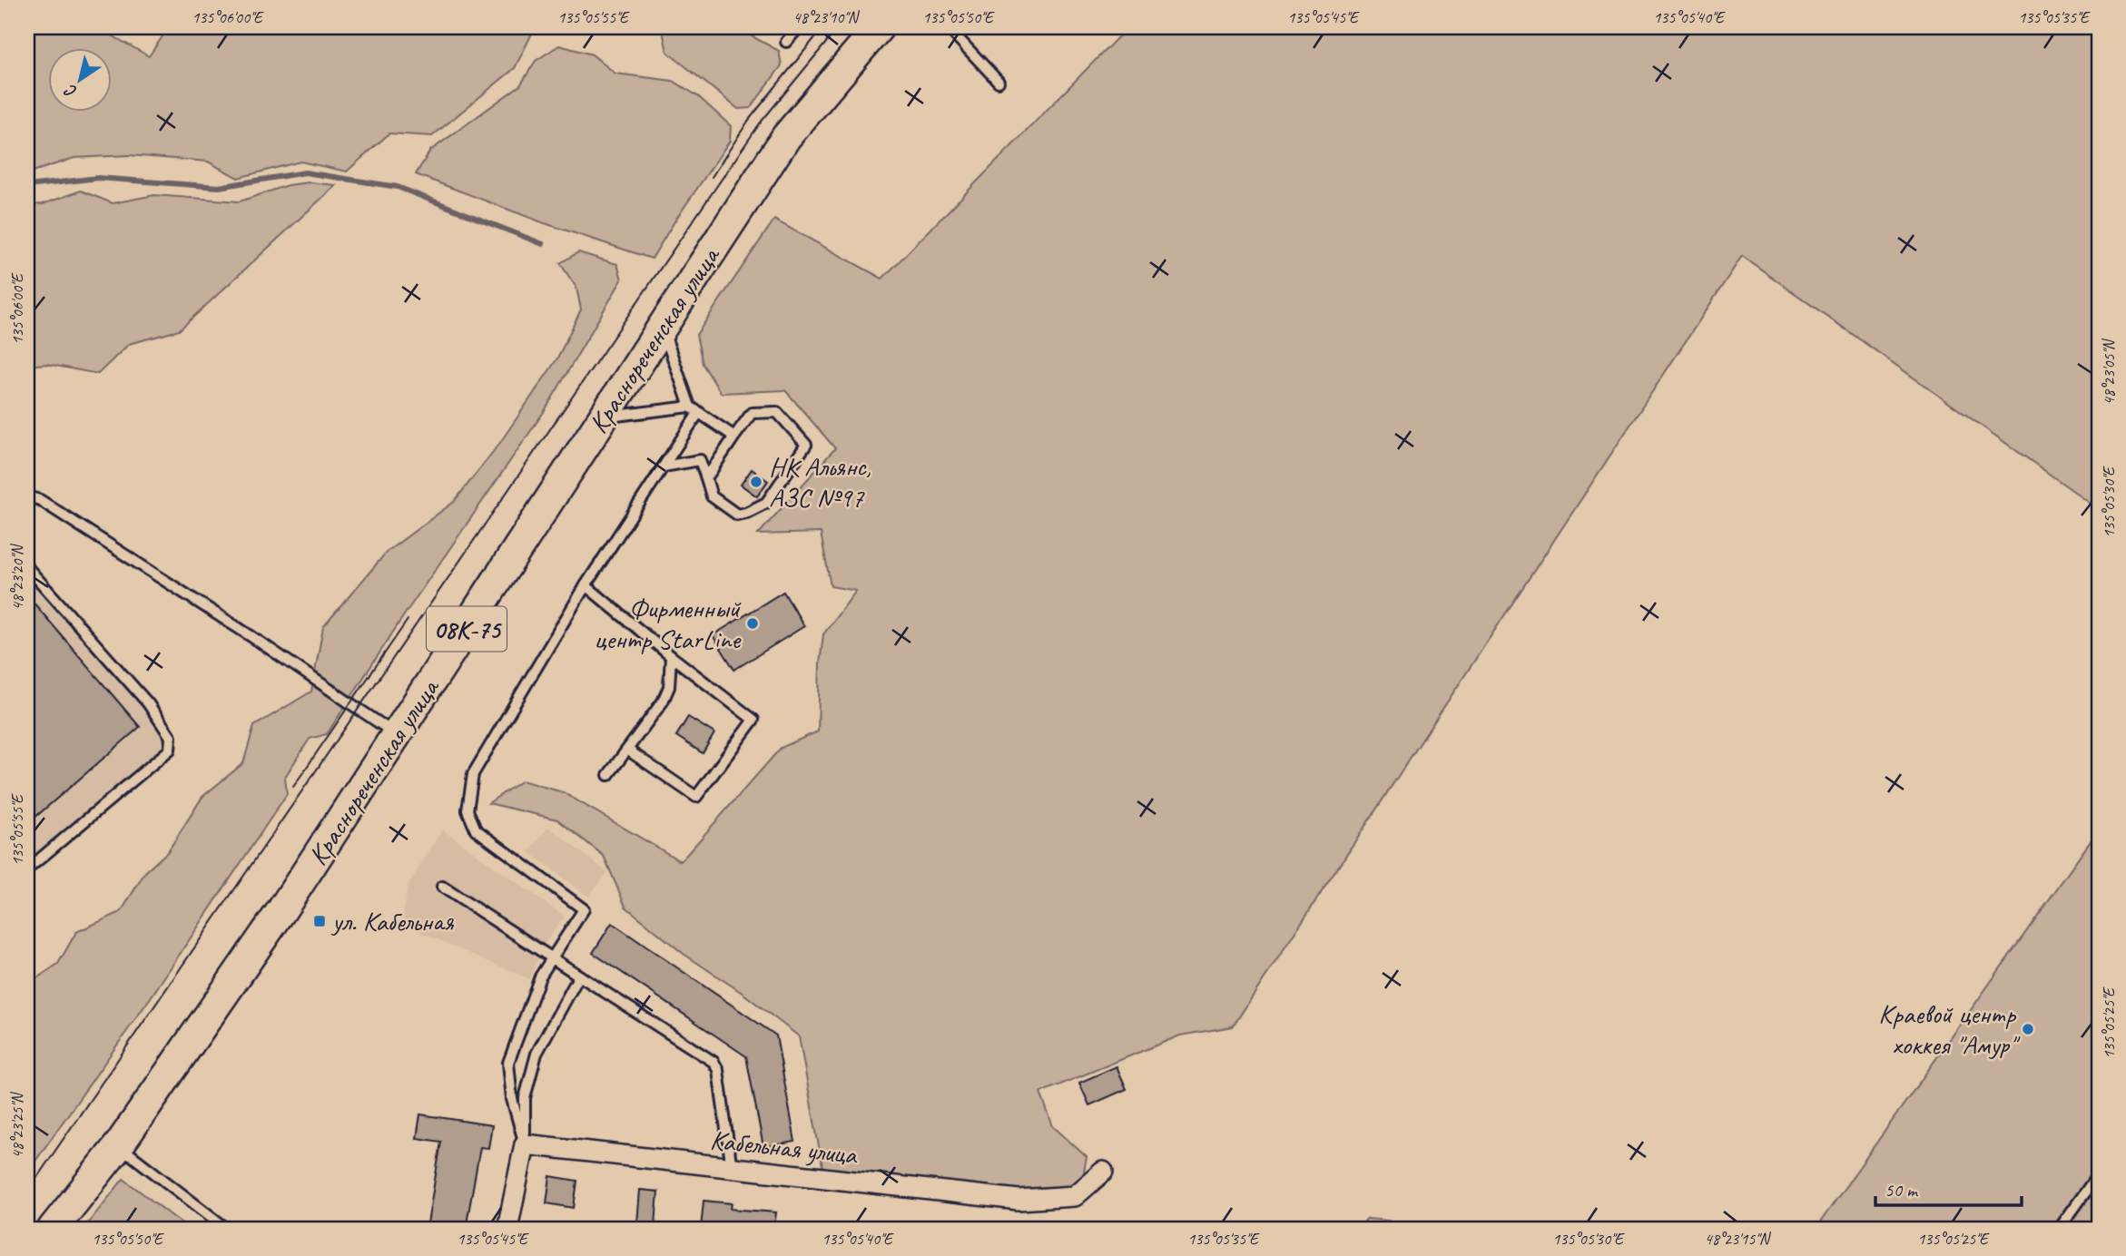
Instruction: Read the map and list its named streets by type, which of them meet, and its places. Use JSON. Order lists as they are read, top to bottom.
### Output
{
  "streets": {
    "main road": ["Краснореченская улица", "08К-75"],
    "street": ["Кабельная улица"]
  },
  "places": {
    "other": ["НК Альянс, АЗС №97", "Фирменный центр StarLine", "Краевой центр хоккея \"Амур\""],
    "transit": ["ул. Кабельная"]
  },
  "scale_bar": "50 m",
  "north": "bottom left",
  "coordinates": [
    "135°06'00\"E",
    "135°05'55\"E",
    "48°23'10\"N",
    "135°05'50\"E",
    "135°05'45\"E",
    "135°05'40\"E",
    "135°05'35\"E",
    "48°23'05\"N",
    "135°05'30\"E",
    "48°23'20\"N",
    "135°05'25\"E",
    "48°23'25\"N",
    "48°23'15\"N"
  ]
}
